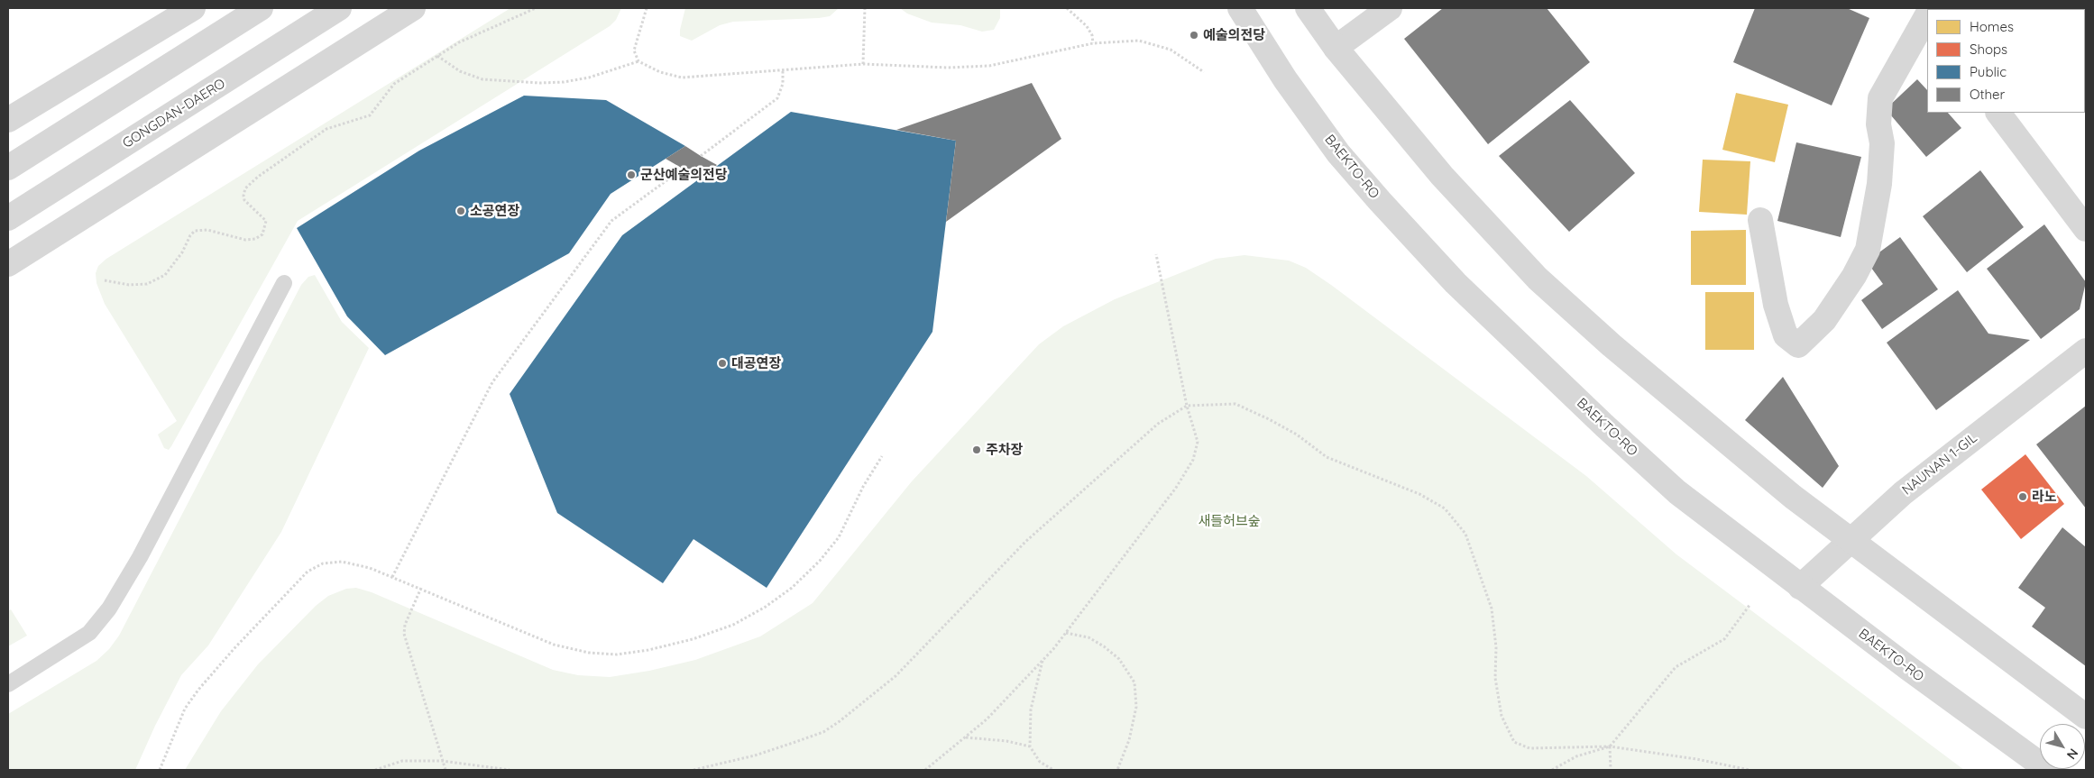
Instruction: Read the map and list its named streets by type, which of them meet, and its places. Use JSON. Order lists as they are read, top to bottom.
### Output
{
  "streets": {
    "street": ["GONGDAN-DAERO", "BAEKTO-RO", "NAUNAN 1-GIL"]
  },
  "crossings": [
    ["BAEKTO-RO", "NAUNAN 1-GIL"]
  ],
  "parks": ["새들허브숲"],
  "places": [
    "예술의전당",
    "군산예술의전당",
    "소공연장",
    "대공연장",
    "주차장",
    "라노"
  ],
  "legend": [
    "Homes",
    "Shops",
    "Public",
    "Other"
  ],
  "north": "bottom right"
}
